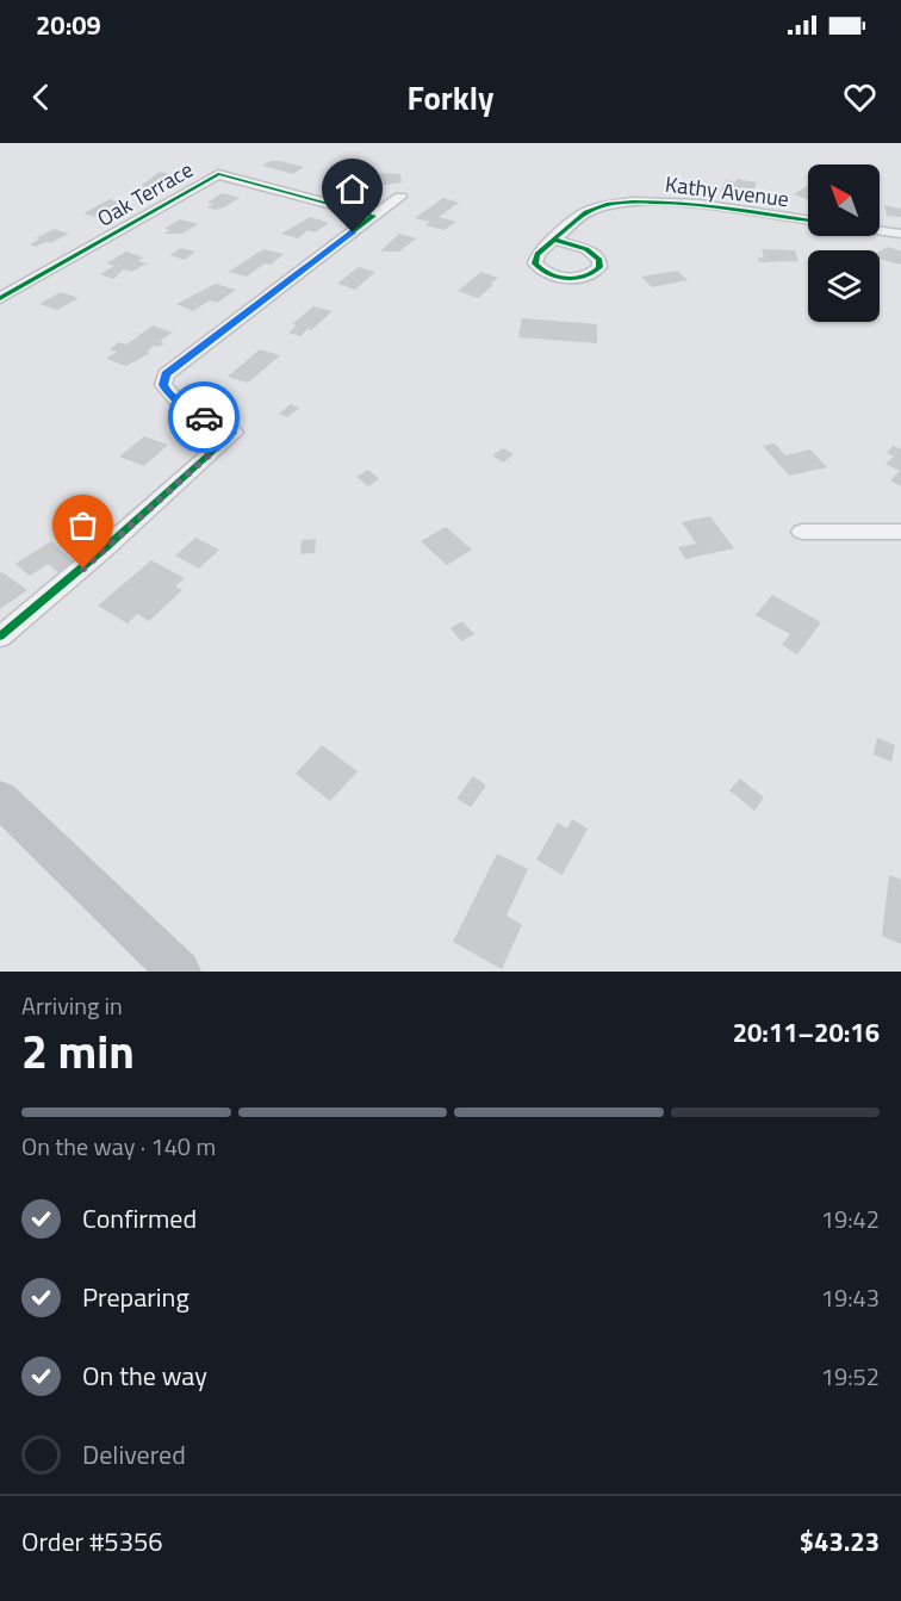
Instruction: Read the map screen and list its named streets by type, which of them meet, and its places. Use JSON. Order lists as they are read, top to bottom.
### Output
{
  "streets": {
    "street": ["Kathy Avenue", "Oak Terrace"]
  },
  "north": "top left",
  "page": {
    "status": "20:09",
    "header": "Forkly",
    "heading": ["2 min", "Arriving in", "20:11–20:16"],
    "panel": ["Order #5356", "$43.23"],
    "bar": "On the way · 140 m",
    "list": [
      ["Confirmed", "19:42"],
      ["Preparing", "19:43"],
      ["On the way", "19:52"],
      "Delivered"
    ]
  }
}
